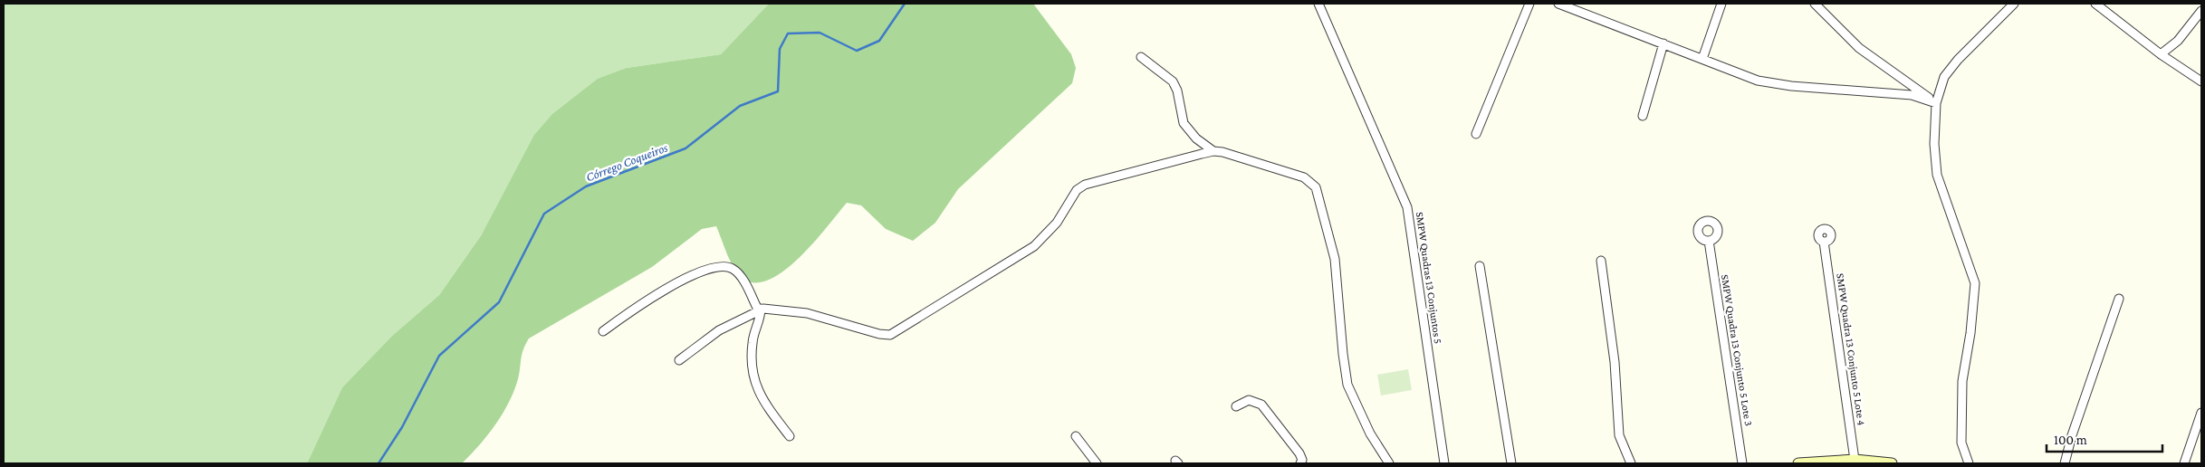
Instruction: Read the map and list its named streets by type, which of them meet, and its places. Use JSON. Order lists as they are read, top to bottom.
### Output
{
  "streets": {
    "street": ["SMPW Quadras 13 Conjuntos 5", "SMPW Quadra 13 Conjunto 5 Lote 4", "SMPW Quadra 13 Conjunto 5 Lote 3"]
  },
  "water": ["Córrego Coqueiros"],
  "scale_bar": "100 m"
}
